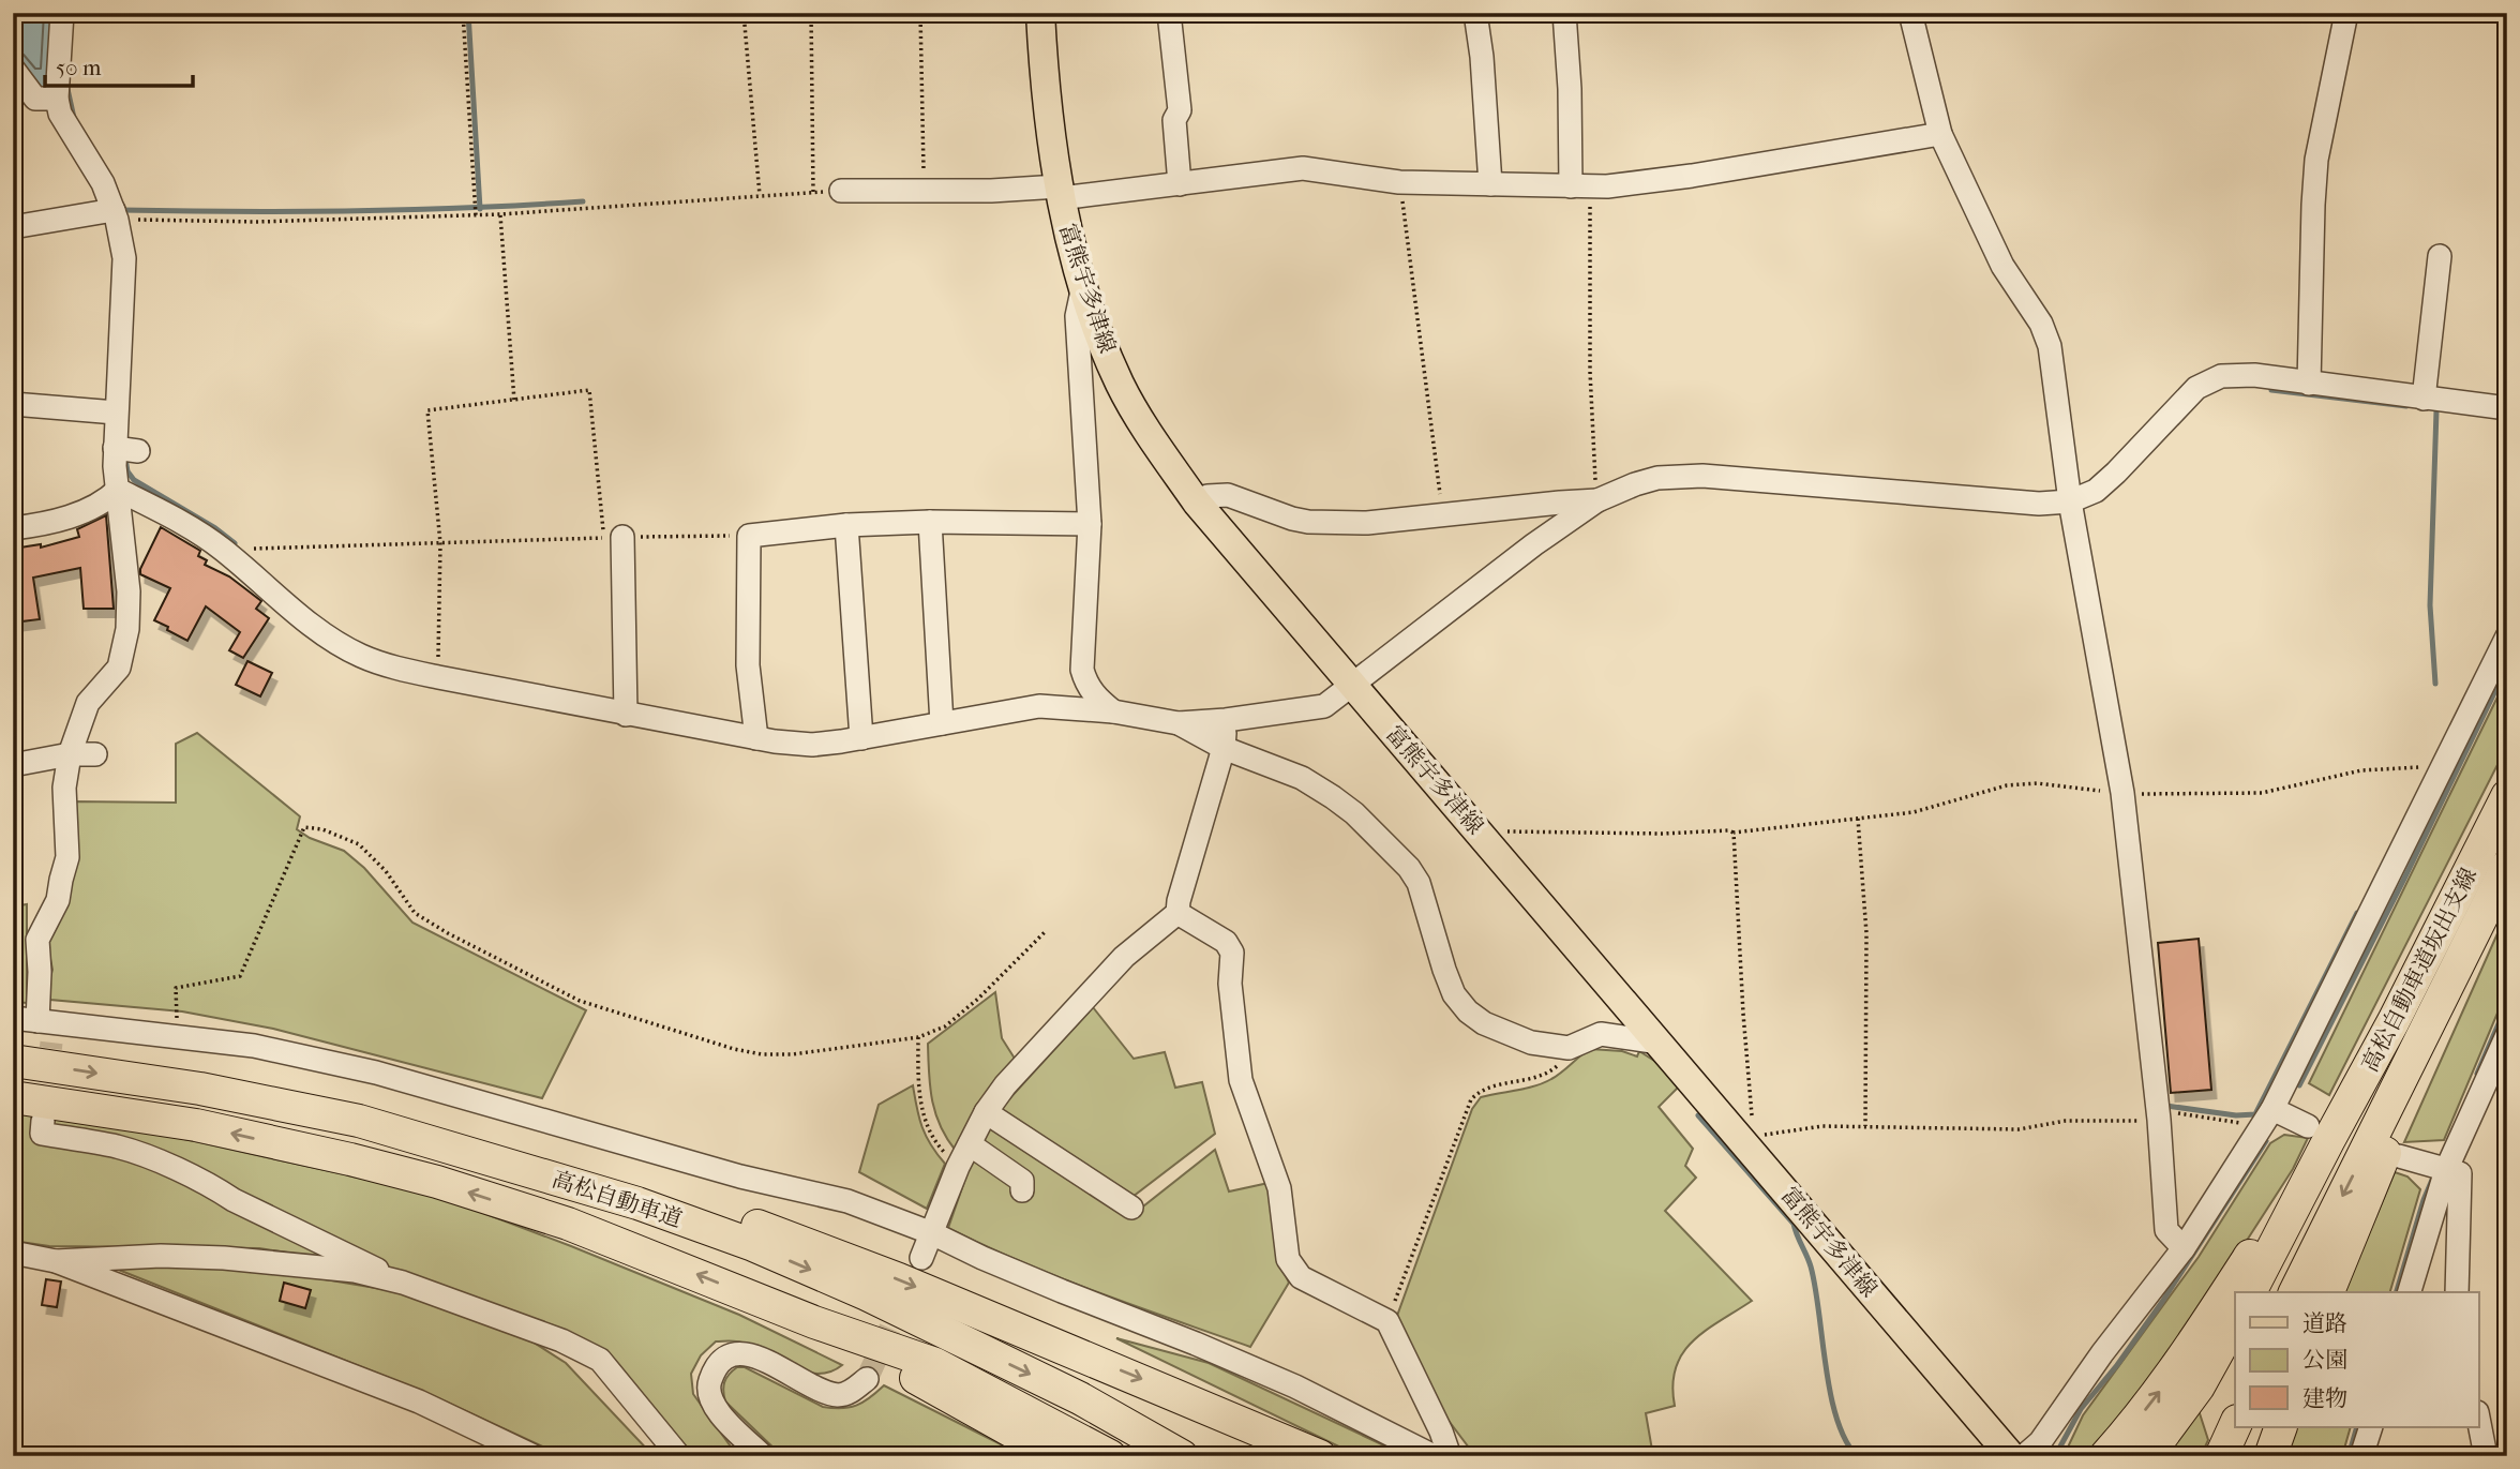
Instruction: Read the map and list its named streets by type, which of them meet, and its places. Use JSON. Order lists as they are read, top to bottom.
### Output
{
  "streets": {
    "highway": ["高松自動車道坂出支線", "高松自動車道"],
    "main road": ["富熊宇多津線"]
  },
  "legend": ["道路", "公園", "建物"],
  "scale_bar": "50 m"
}
